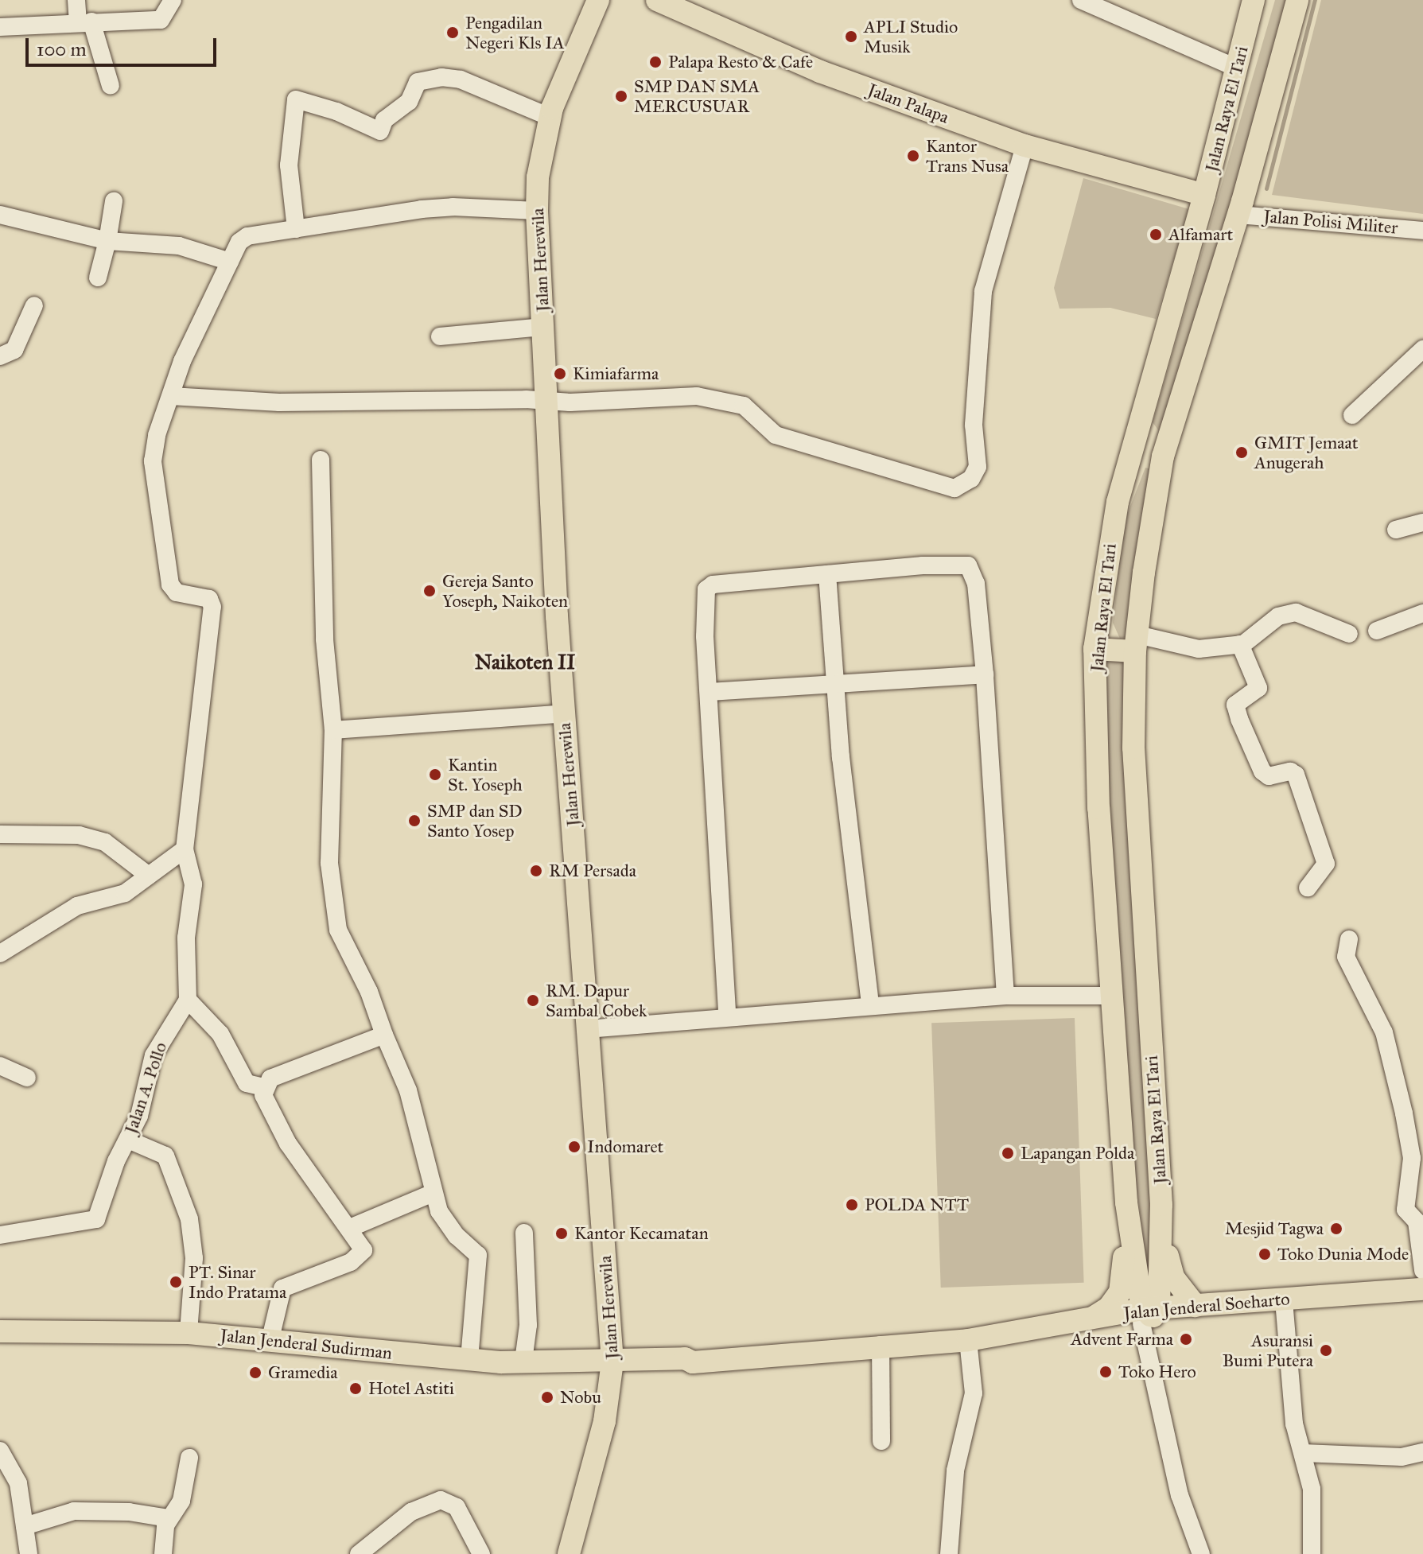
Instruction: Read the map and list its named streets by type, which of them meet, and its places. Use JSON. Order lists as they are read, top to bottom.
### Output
{
  "streets": {
    "main road": [
      "Jalan Palapa",
      "Jalan Raya El Tari",
      "Jalan Herewila",
      "Jalan Jenderal Soeharto",
      "Jalan Jenderal Sudirman"
    ],
    "street": ["Jalan Polisi Militer", "Jalan A. Pollo"]
  },
  "crossings": [
    ["Jalan Palapa", "Jalan Raya El Tari"],
    ["Jalan Raya El Tari", "Jalan Polisi Militer"],
    ["Jalan Raya El Tari", "Jalan Jenderal Soeharto"],
    ["Jalan Herewila", "Jalan Jenderal Soeharto"],
    ["Jalan Herewila", "Jalan Jenderal Sudirman"],
    ["Jalan Jenderal Soeharto", "Jalan Jenderal Sudirman"]
  ],
  "districts": ["Naikoten II"],
  "places": [
    "Pengadilan Negeri Kls IA",
    "APLI Studio Musik",
    "Palapa Resto & Cafe",
    "SMP DAN SMA MERCUSUAR",
    "Kantor Trans Nusa",
    "Alfamart",
    "Kimiafarma",
    "GMIT Jemaat Anugerah",
    "Gereja Santo Yoseph, Naikoten",
    "Kantin St. Yoseph",
    "SMP dan SD Santo Yosep",
    "RM Persada",
    "RM. Dapur Sambal Cobek",
    "Indomaret",
    "Lapangan Polda",
    "POLDA NTT",
    "Mesjid Tagwa",
    "Kantor Kecamatan",
    "Toko Dunia Mode",
    "PT. Sinar Indo Pratama",
    "Advent Farma",
    "Asuransi Bumi Putera",
    "Toko Hero",
    "Gramedia",
    "Hotel Astiti",
    "Nobu"
  ],
  "scale_bar": "100 m"
}
